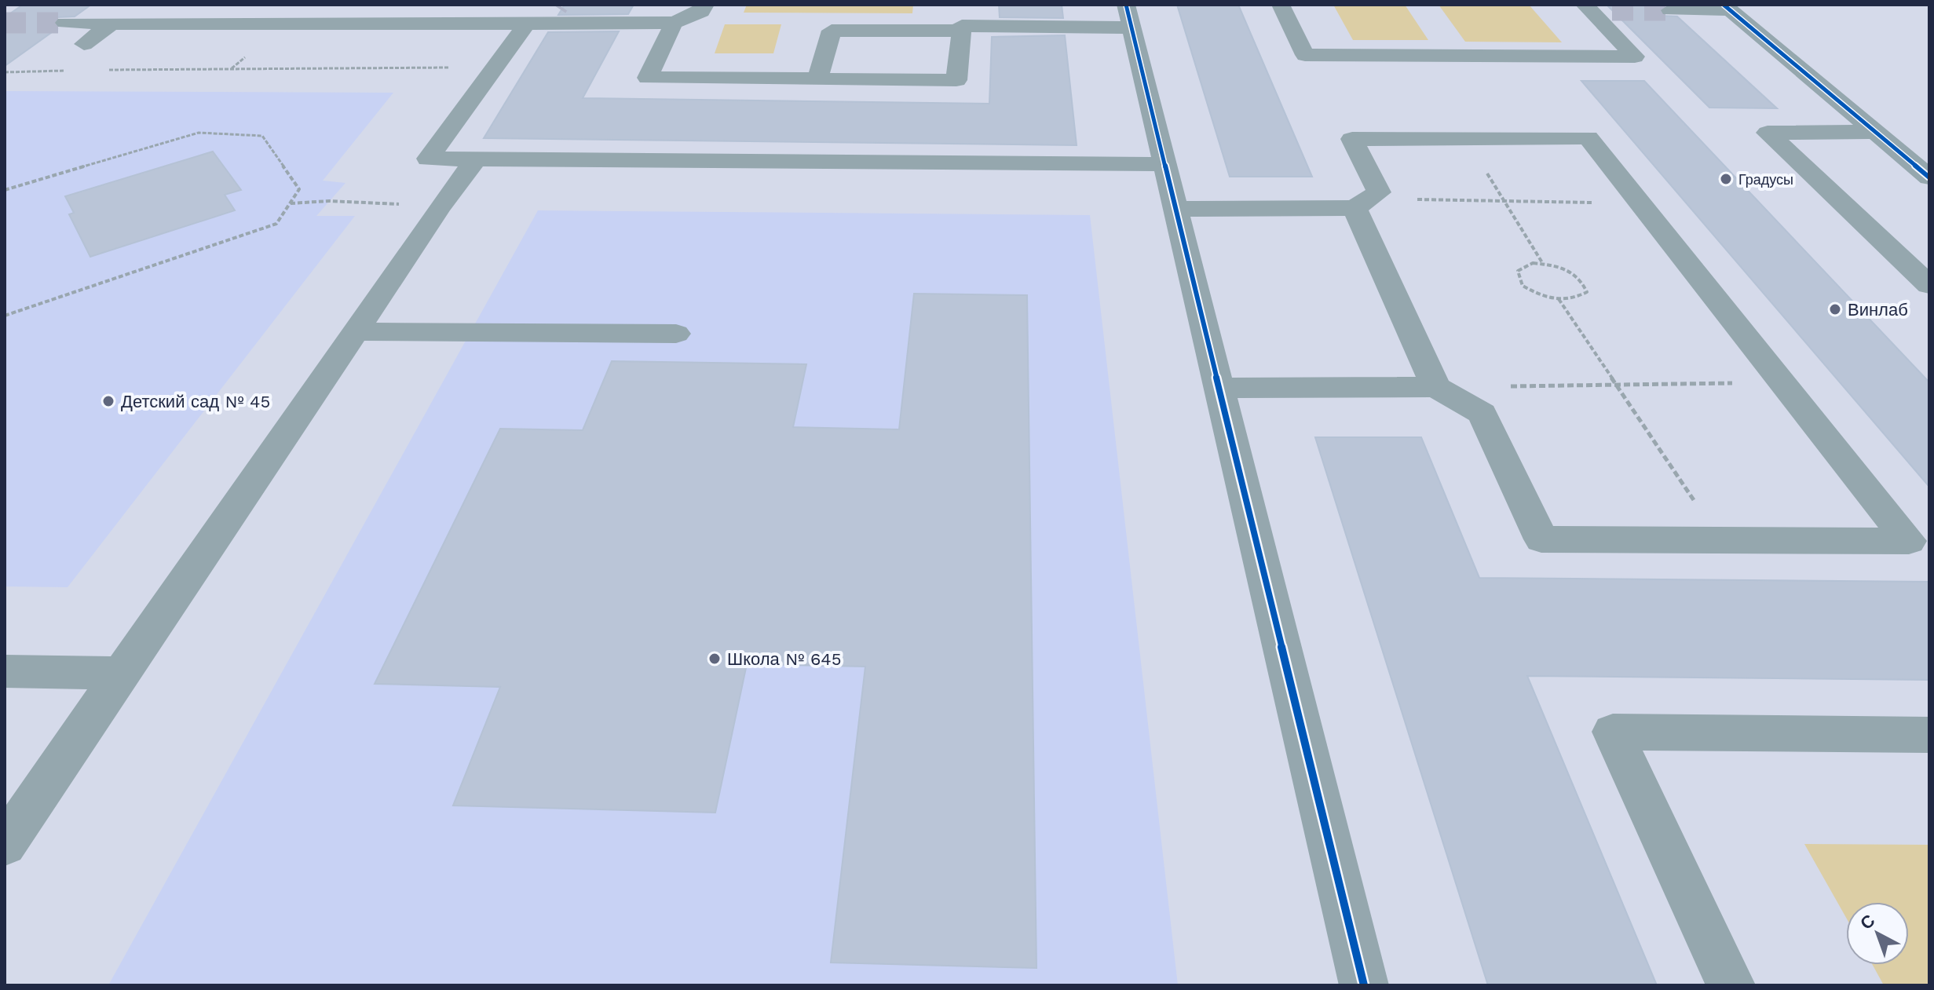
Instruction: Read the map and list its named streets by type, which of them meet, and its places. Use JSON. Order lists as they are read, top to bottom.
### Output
{
  "places": [
    "Градусы",
    "Винлаб",
    "Детский сад № 45",
    "Школа № 645"
  ],
  "north": "top left"
}
